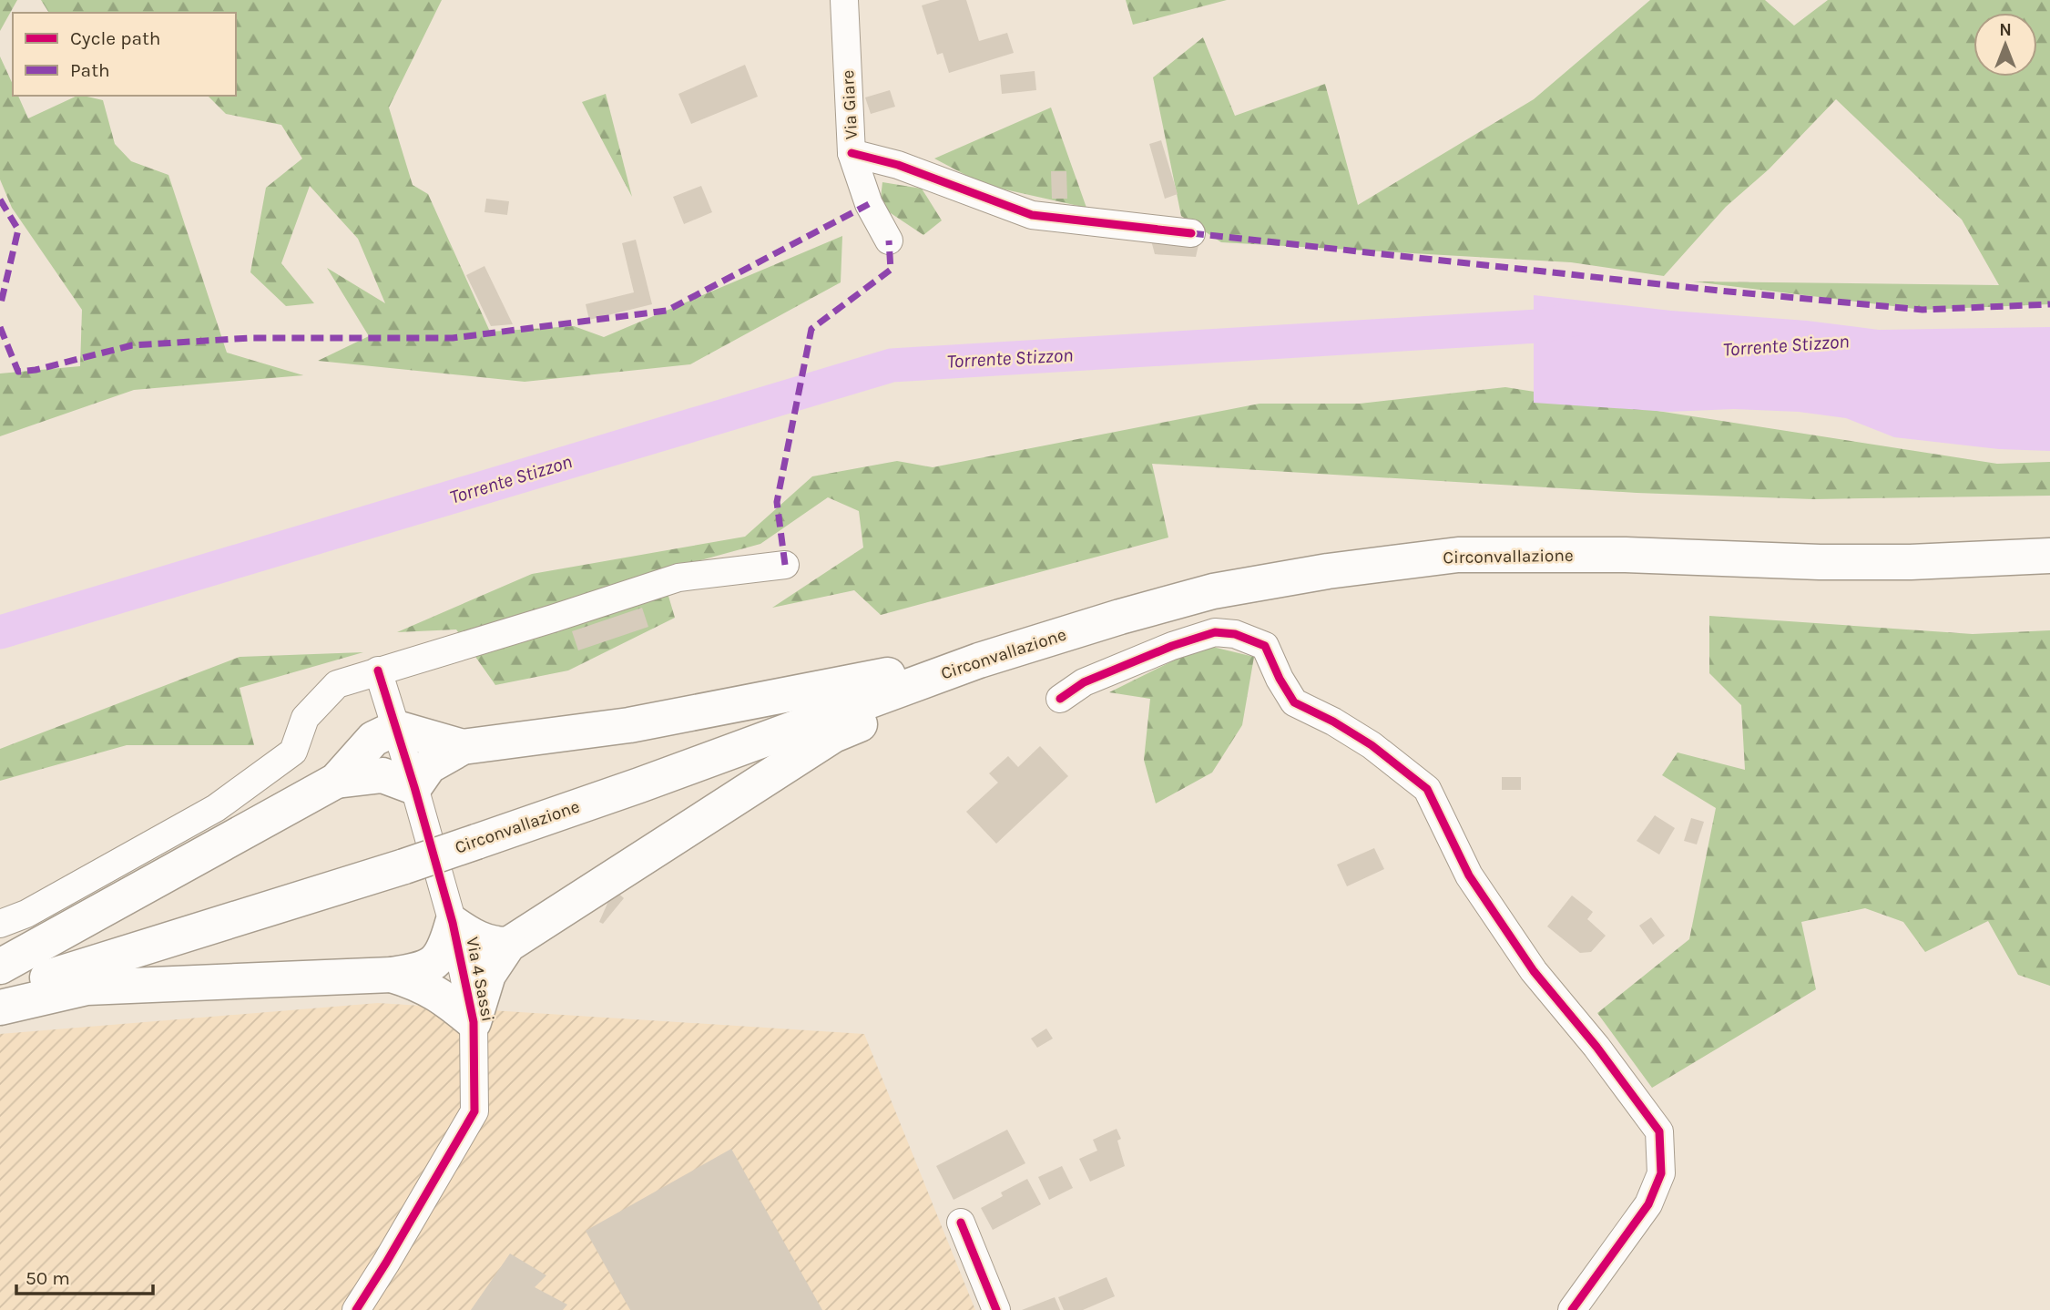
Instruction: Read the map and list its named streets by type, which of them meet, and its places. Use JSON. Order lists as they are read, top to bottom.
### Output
{
  "streets": {
    "highway": ["Circonvallazione"],
    "street": ["Via Giare", "Via 4 Sassi"]
  },
  "water": ["Torrente Stizzon"],
  "legend": ["Cycle path", "Path"],
  "scale_bar": "50 m",
  "north": "top"
}
